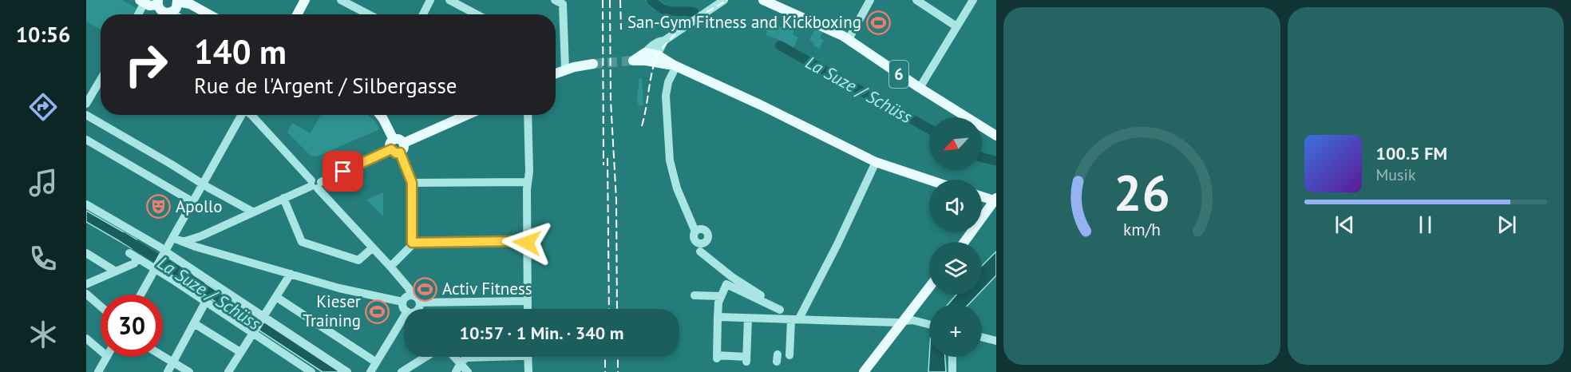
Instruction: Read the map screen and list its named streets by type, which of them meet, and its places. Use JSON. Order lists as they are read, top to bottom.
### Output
{
  "streets": {
    "main road": ["6"]
  },
  "water": ["La Suze / Schüss"],
  "places": {
    "sports": ["San-Gym Fitness and Kickboxing", "Activ Fitness", "Kieser Training"],
    "theatre": ["Apollo"]
  },
  "north": "bottom left",
  "page": {
    "tabs": "10:56",
    "turn": ["140 m", "Rue de l'Argent / Silbergasse"],
    "map_buttons": "+",
    "song": ["100.5 FM", "Musik"],
    "limit": "30",
    "trip": "10:57 · 1 Min. · 340 m",
    "gauge": ["26", "km/h"]
  }
}
